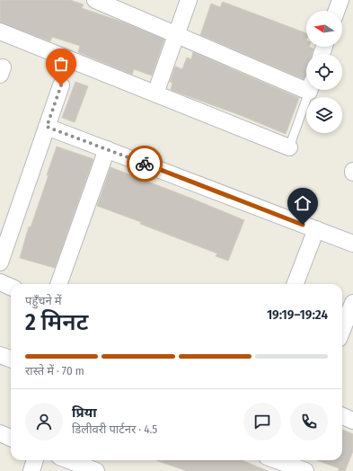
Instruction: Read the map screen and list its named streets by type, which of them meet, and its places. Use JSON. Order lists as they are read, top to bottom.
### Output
{
  "north": "left",
  "page": {
    "heading": ["2 मिनट", "पहुँचने में", "19:19–19:24"],
    "panel": ["प्रिया", "डिलीवरी पार्टनर · 4.5"],
    "bar": "रास्ते में · 70 m"
  }
}
